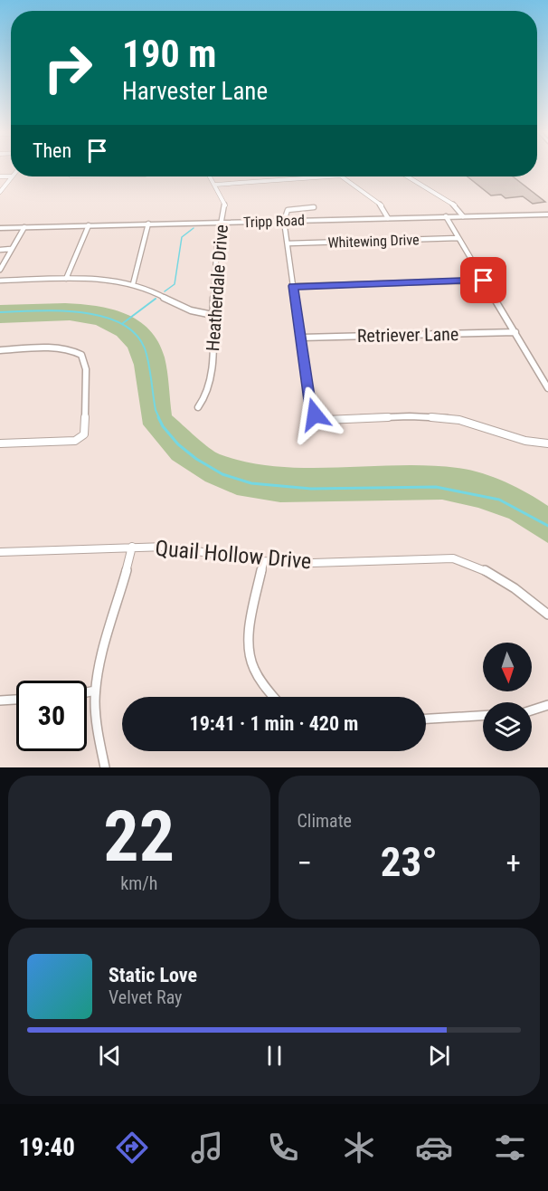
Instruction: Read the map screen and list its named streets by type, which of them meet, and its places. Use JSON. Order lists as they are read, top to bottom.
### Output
{
  "streets": {
    "street": [
      "Tripp Road",
      "Whitewing Drive",
      "Heatherdale Drive",
      "Retriever Lane",
      "Quail Hollow Drive"
    ]
  },
  "crossings": [
    ["Tripp Road", "Heatherdale Drive"]
  ],
  "north": "bottom",
  "page": {
    "turn": ["190 m", "Harvester Lane"],
    "then": "Then",
    "limit": "30",
    "trip": "19:41 · 1 min · 420 m",
    "tile": [
      ["22", "km/h"],
      "Climate"
    ],
    "heat": ["−", "23°", "+"],
    "song": ["Static Love", "Velvet Ray"],
    "tabs": "19:40"
  }
}
